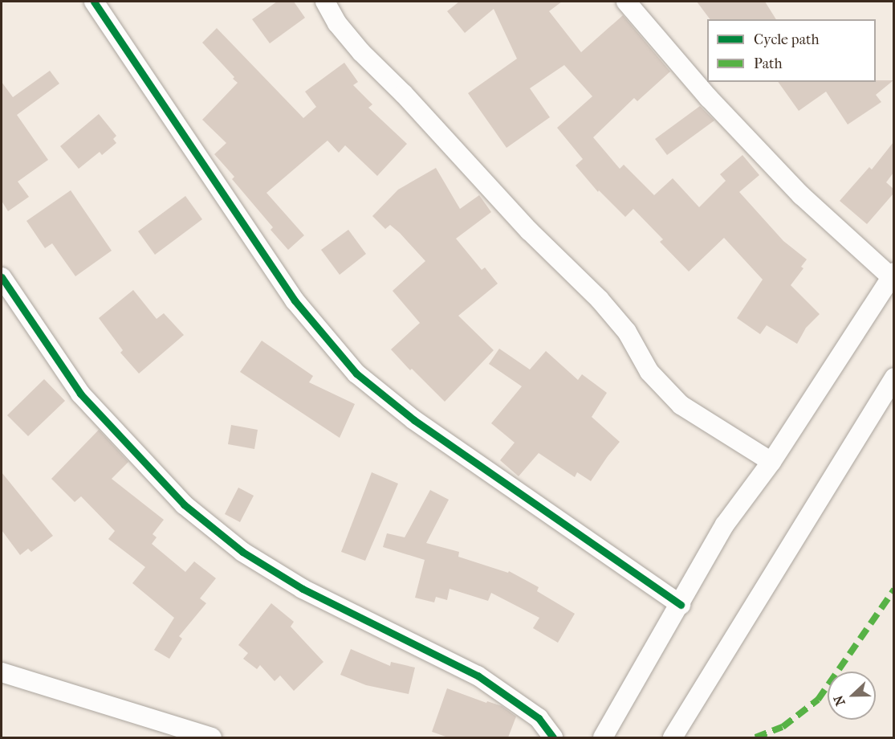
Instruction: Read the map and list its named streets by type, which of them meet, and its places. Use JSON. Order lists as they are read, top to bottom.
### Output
{
  "legend": ["Cycle path", "Path"],
  "north": "left"
}
